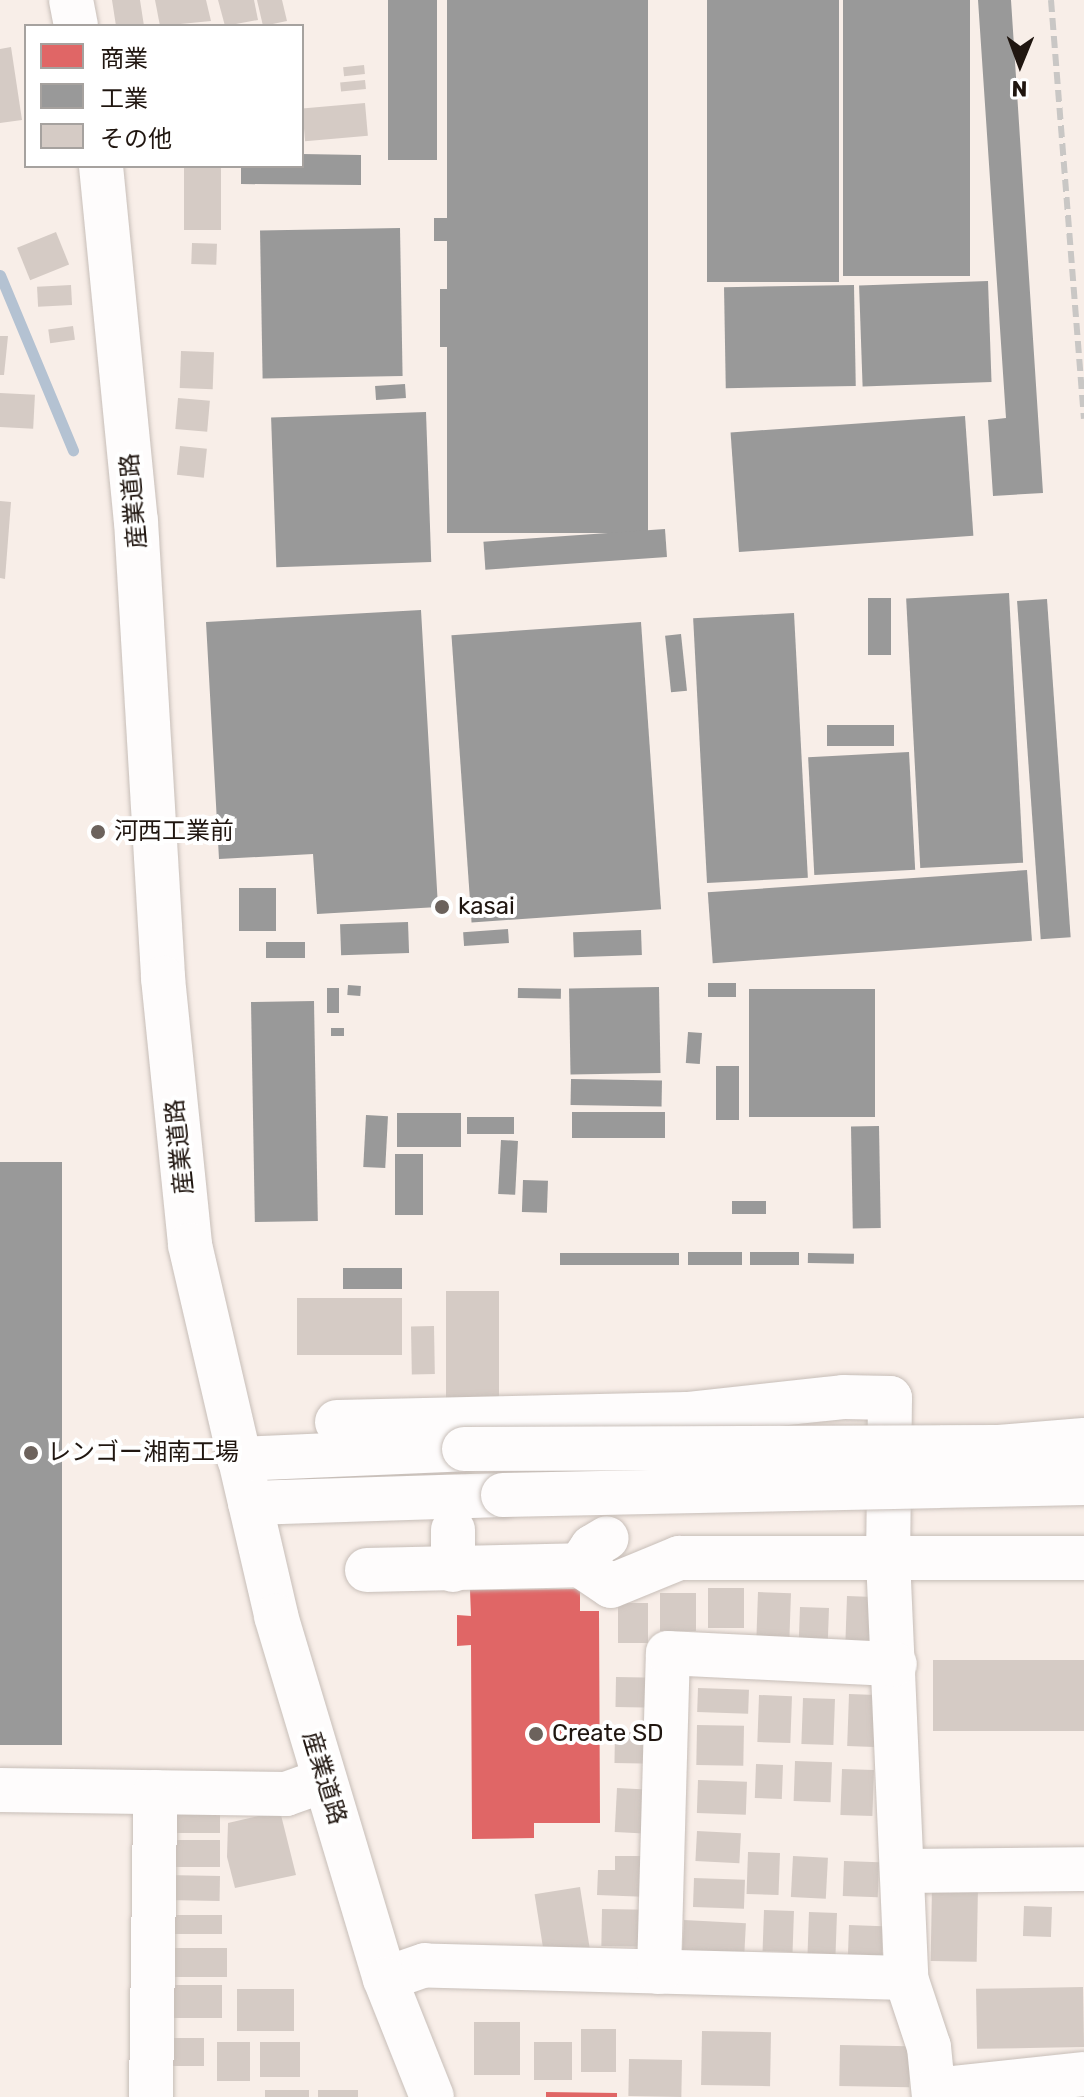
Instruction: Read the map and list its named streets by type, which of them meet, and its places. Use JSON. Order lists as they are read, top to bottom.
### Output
{
  "streets": {
    "main road": ["産業道路"]
  },
  "places": [
    "河西工業前",
    "kasai",
    "レンゴー湘南工場",
    "Create SD"
  ],
  "legend": ["商業", "工業", "その他"],
  "north": "bottom"
}
